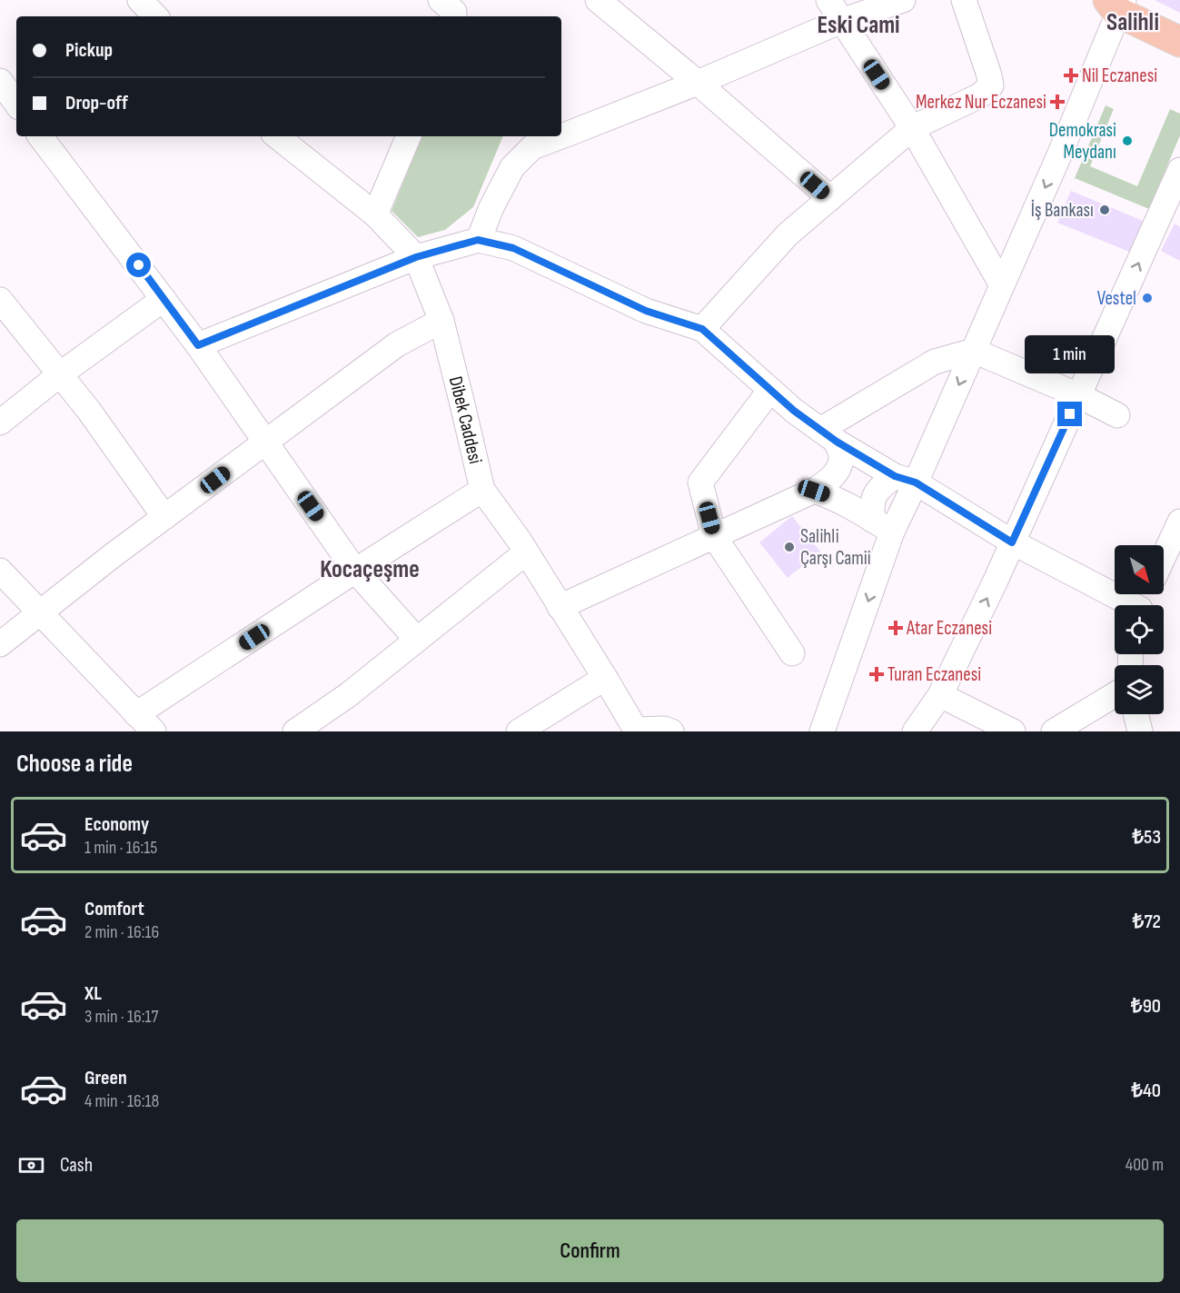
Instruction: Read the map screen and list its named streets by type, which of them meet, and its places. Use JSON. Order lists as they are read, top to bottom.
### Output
{
  "streets": {
    "street": ["Dibek Caddesi"]
  },
  "districts": ["Salihli", "Eski Cami", "Kocaçeşme"],
  "places": {
    "health": [
      "Nil Eczanesi",
      "Merkez Nur Eczanesi",
      "Atar Eczanesi",
      "Turan Eczanesi"
    ],
    "other": [
      "Demokrasi Meydanı",
      "İş Bankası",
      "Vestel",
      "Salihli Çarşı Camii"
    ]
  },
  "north": "bottom right",
  "page": {
    "banner": ["Pickup", "Drop-off"],
    "bubble": "1 min",
    "heading": "Choose a ride",
    "list": [
      {
        "name": "Economy",
        "note": "1 min · 16:15",
        "value": "₺53"
      },
      {
        "name": "Comfort",
        "note": "2 min · 16:16",
        "value": "₺72"
      },
      {
        "name": "XL",
        "note": "3 min · 16:17",
        "value": "₺90"
      },
      {
        "name": "Green",
        "note": "4 min · 16:18",
        "value": "₺40"
      }
    ],
    "pay": ["Cash", "400 m"],
    "buttons": "Confirm"
  }
}
